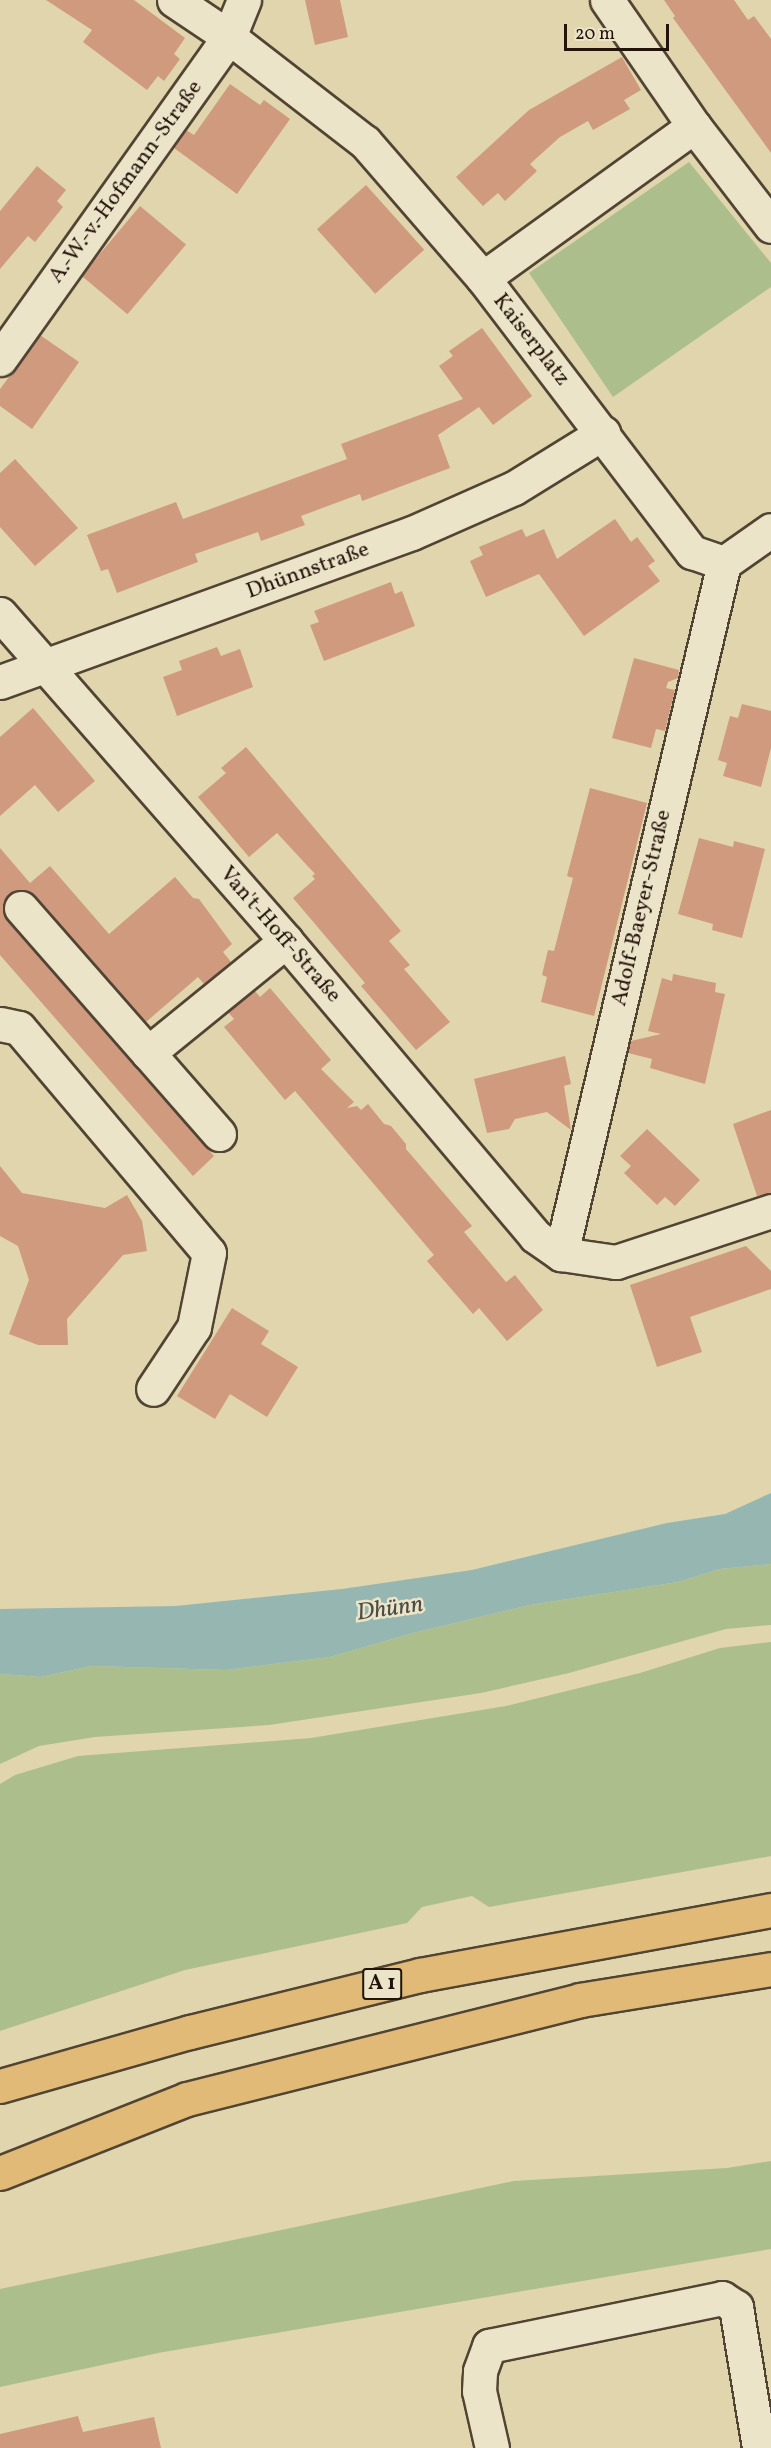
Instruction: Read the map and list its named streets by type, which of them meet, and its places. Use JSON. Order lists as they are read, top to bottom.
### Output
{
  "streets": {
    "highway": ["A 1"],
    "street": [
      "A.-W.-v.-Hofmann-Straße",
      "Kaiserplatz",
      "Dhünnstraße",
      "Adolf-Baeyer-Straße",
      "Van't-Hoff-Straße"
    ]
  },
  "crossings": [
    ["Kaiserplatz", "Dhünnstraße"],
    ["Kaiserplatz", "Adolf-Baeyer-Straße"],
    ["Dhünnstraße", "Van't-Hoff-Straße"],
    ["Adolf-Baeyer-Straße", "Van't-Hoff-Straße"]
  ],
  "water": ["Dhünn"],
  "scale_bar": "20 m"
}
